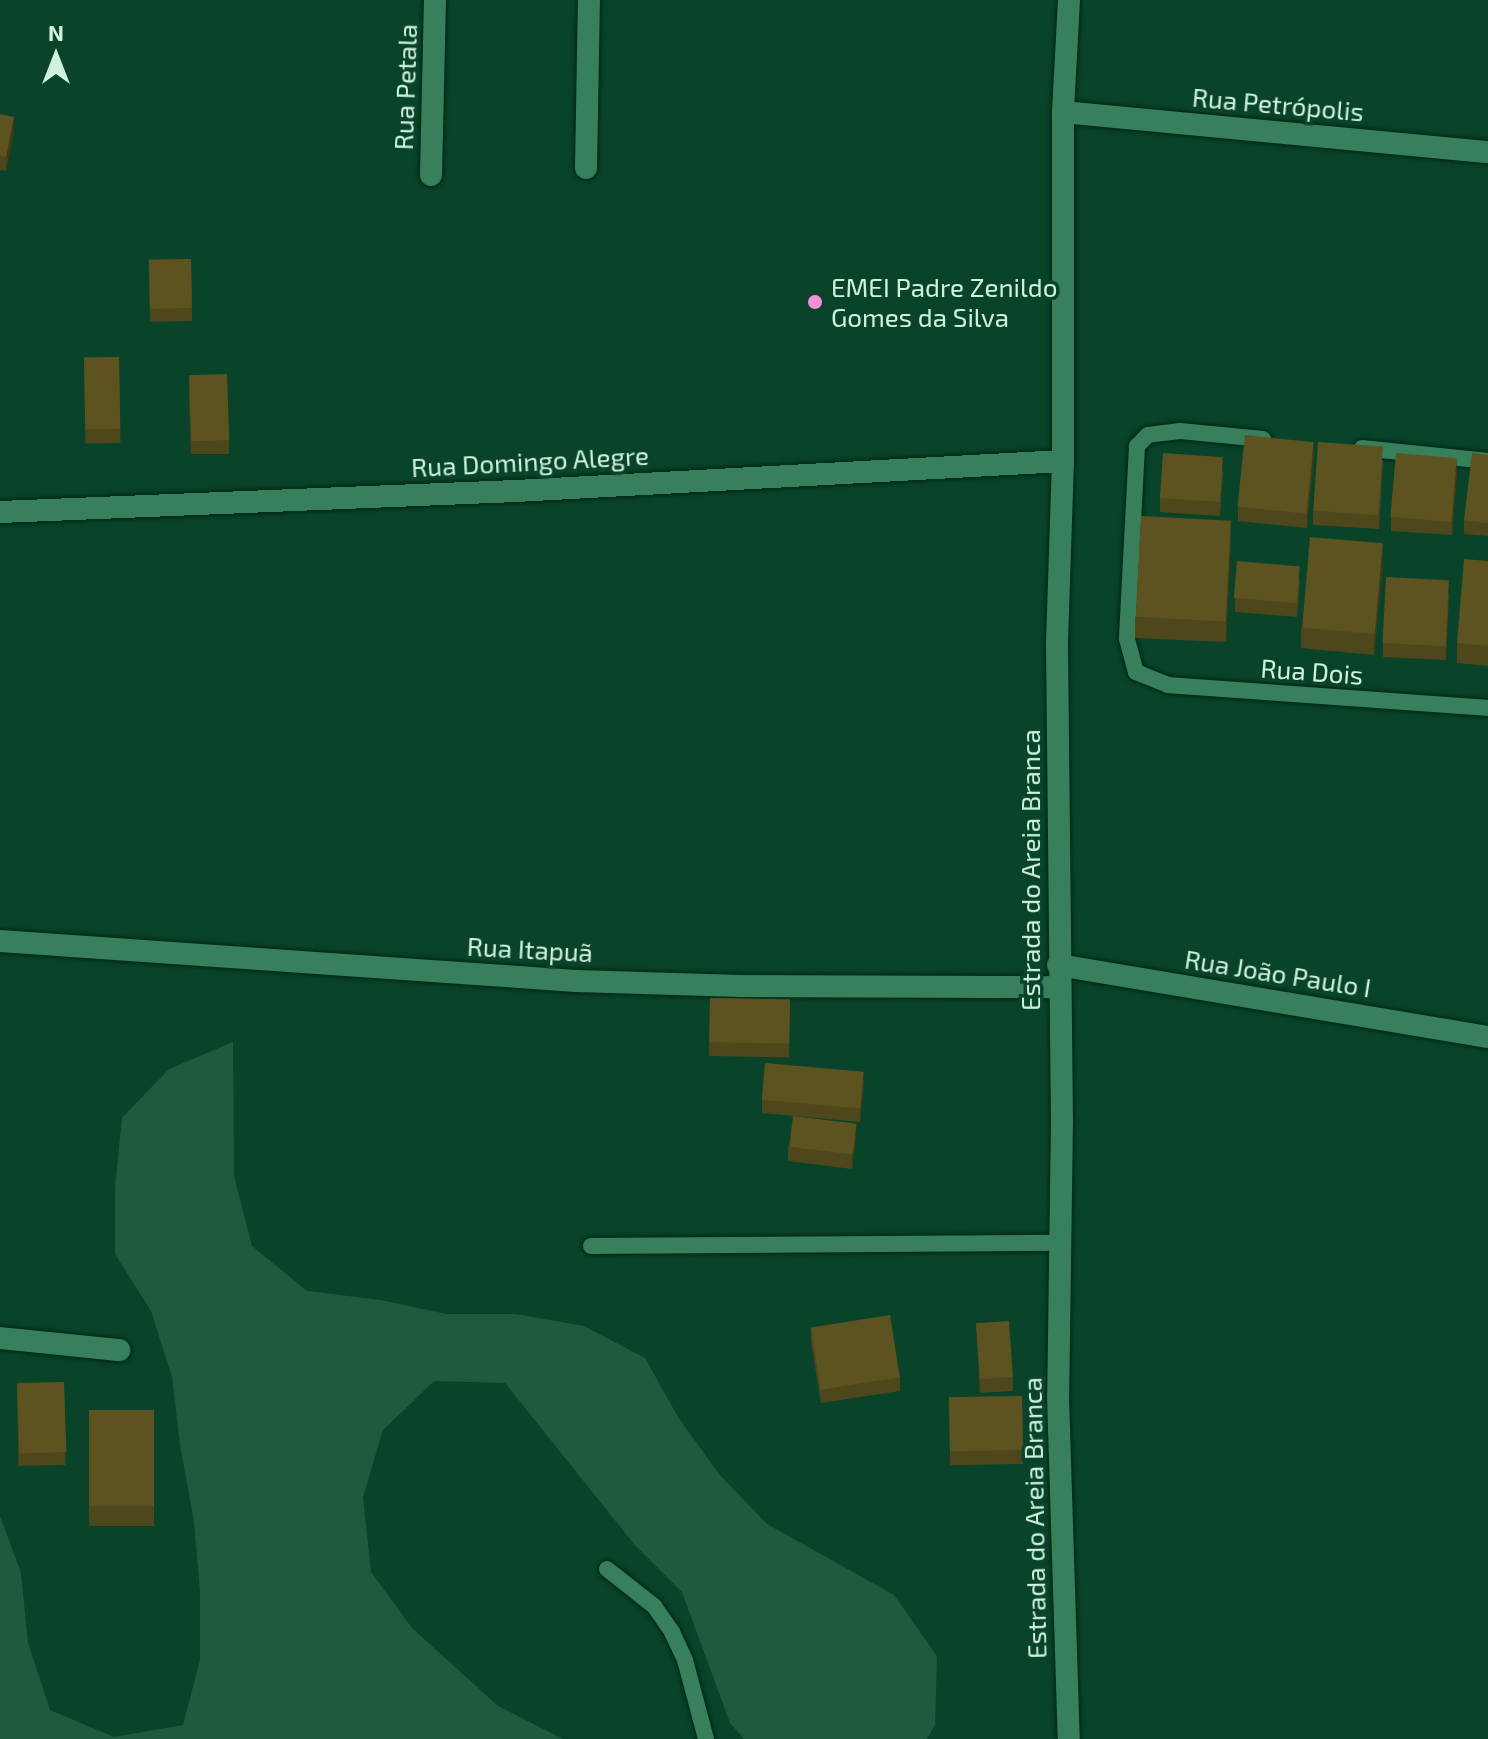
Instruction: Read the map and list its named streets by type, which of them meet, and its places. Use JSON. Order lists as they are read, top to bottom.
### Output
{
  "streets": {
    "street": [
      "Rua Petala",
      "Rua Petrópolis",
      "Rua Domingo Alegre",
      "Estrada do Areia Branca",
      "Rua Itapuã",
      "Rua João Paulo I"
    ],
    "lane": ["Rua Dois"]
  },
  "crossings": [
    ["Rua Petrópolis", "Estrada do Areia Branca"],
    ["Rua Domingo Alegre", "Estrada do Areia Branca"],
    ["Estrada do Areia Branca", "Rua Itapuã"],
    ["Estrada do Areia Branca", "Rua João Paulo I"],
    ["Rua Itapuã", "Rua João Paulo I"]
  ],
  "places": ["EMEI Padre Zenildo Gomes da Silva"],
  "north": "top"
}
